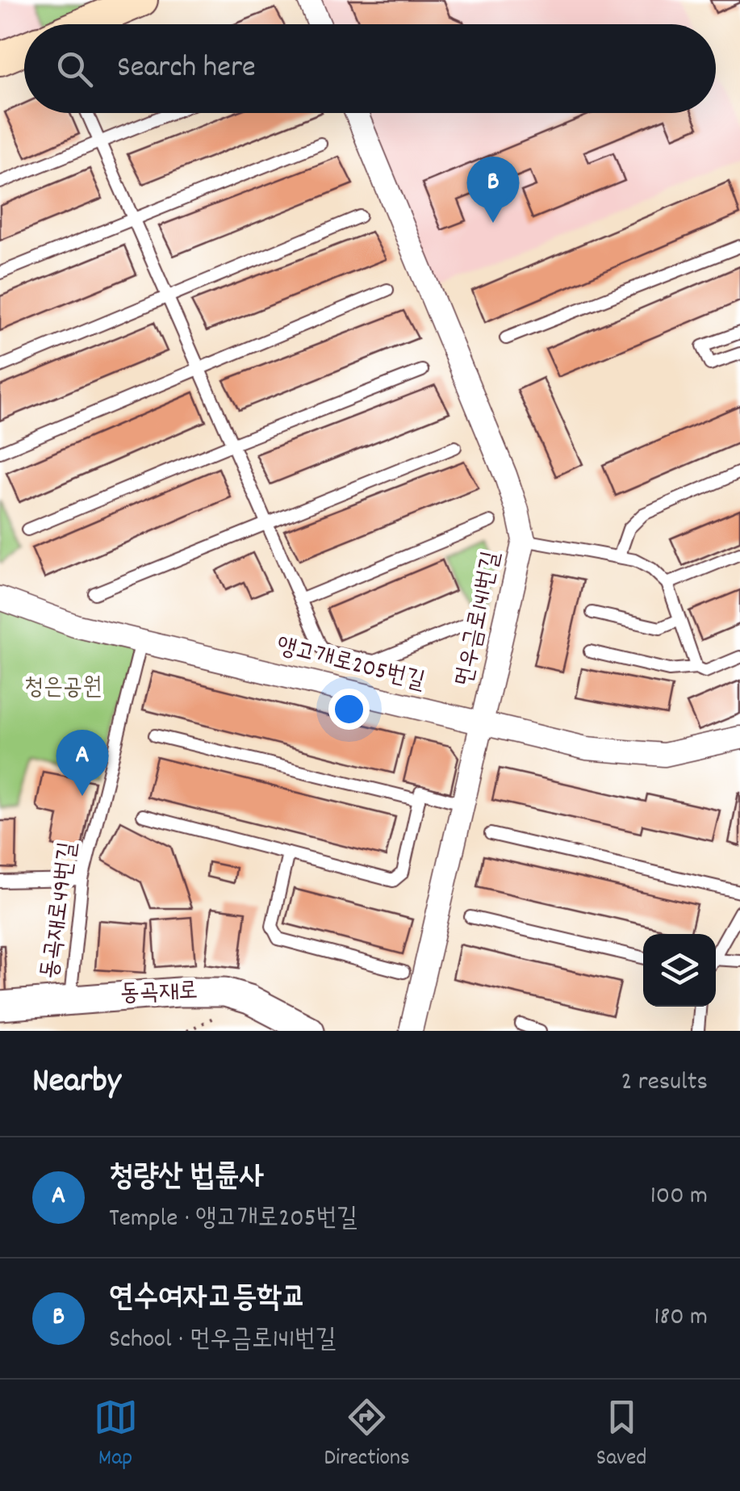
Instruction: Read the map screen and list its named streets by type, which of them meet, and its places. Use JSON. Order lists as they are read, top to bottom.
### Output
{
  "streets": {
    "street": ["먼우금로141번길", "앵고개로205번길", "동곡재로"],
    "lane": ["동곡재로49번길"]
  },
  "crossings": [
    ["먼우금로141번길", "앵고개로205번길"],
    ["앵고개로205번길", "동곡재로49번길"],
    ["동곡재로49번길", "동곡재로"]
  ],
  "parks": ["청은공원"],
  "page": {
    "search": "Search here",
    "pins": ["B", "A"],
    "heading": ["Nearby", "2 results"],
    "list": [
      {
        "mark": "A",
        "name": "청량산 법륜사",
        "note": "Temple · 앵고개로205번길",
        "value": "100 m"
      },
      {
        "mark": "B",
        "name": "연수여자고등학교",
        "note": "School · 먼우금로141번길",
        "value": "180 m"
      }
    ],
    "nav": ["Map", "Directions", "Saved"]
  }
}
